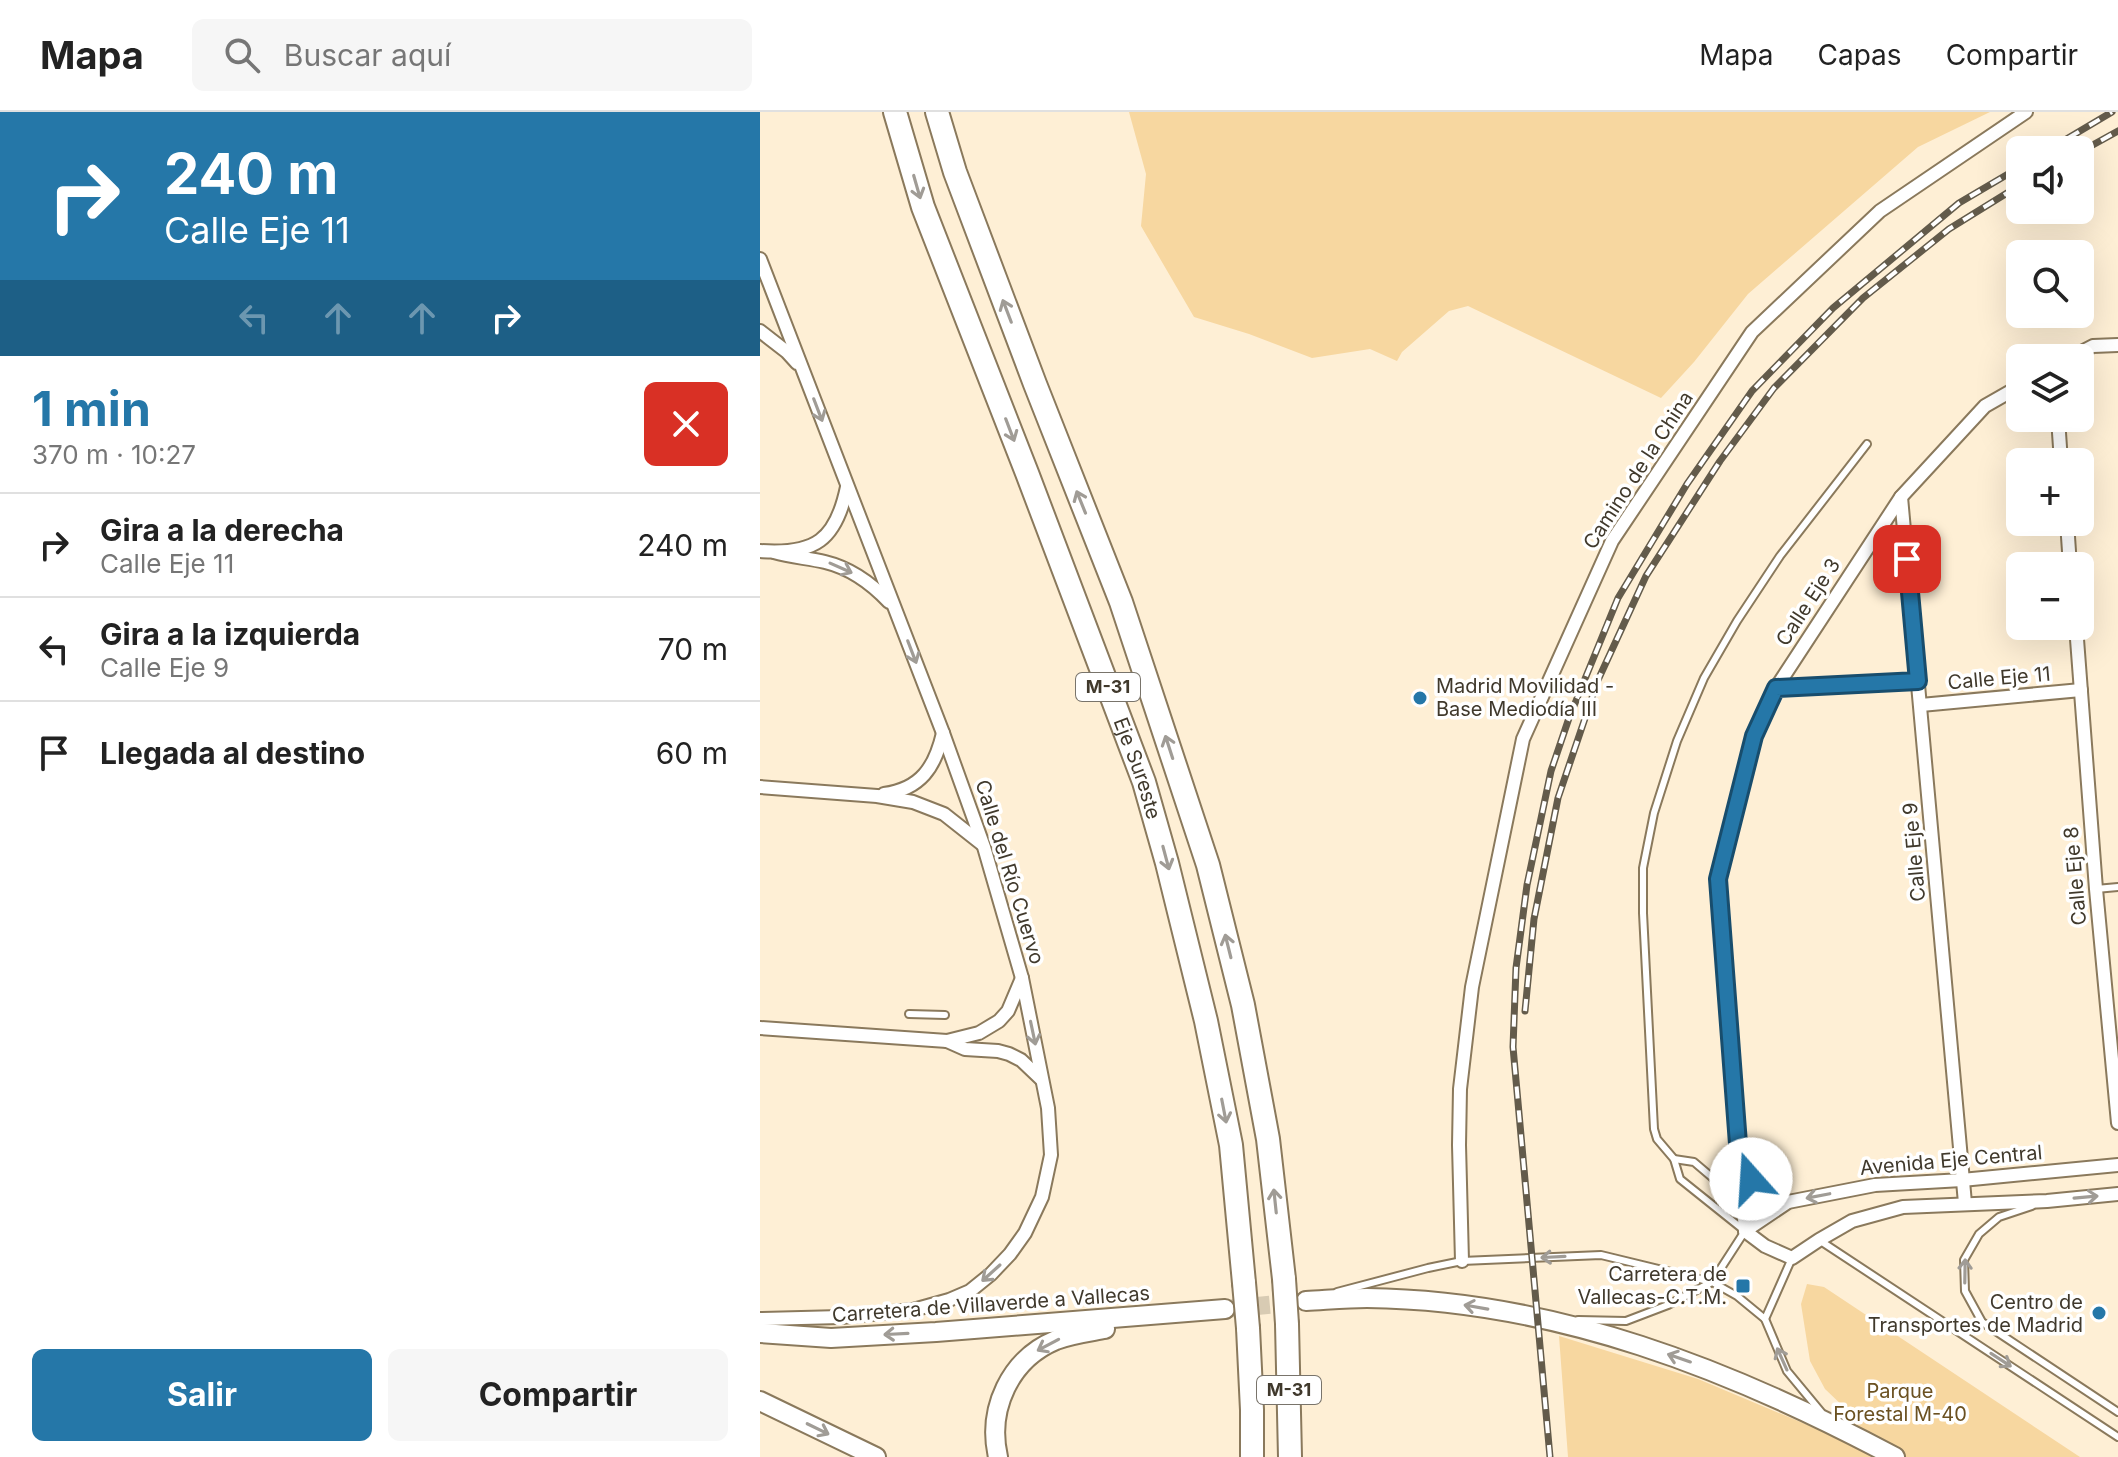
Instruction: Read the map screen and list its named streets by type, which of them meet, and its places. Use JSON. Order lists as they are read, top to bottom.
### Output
{
  "streets": {
    "highway": ["M-31", "Eje Sureste"],
    "main road": ["Carretera de Villaverde a Vallecas"],
    "street": [
      "Camino de la China",
      "Calle Eje 3",
      "Calle Eje 11",
      "Calle Eje 9",
      "Calle del Río Cuervo",
      "Calle Eje 8",
      "Avenida Eje Central"
    ]
  },
  "crossings": [
    ["Calle Eje 3", "Calle Eje 11"],
    ["Calle Eje 3", "Calle Eje 9"],
    ["Calle Eje 11", "Calle Eje 9"],
    ["Calle Eje 11", "Calle Eje 8"],
    ["Calle Eje 9", "Avenida Eje Central"]
  ],
  "parks": ["Parque Forestal M-40"],
  "places": {
    "other": ["Madrid Movilidad - Base Mediodía III", "Centro de Transportes de Madrid"],
    "transit": ["Carretera de Vallecas-C.T.M."]
  },
  "page": {
    "header": "Mapa",
    "search": "Buscar aquí",
    "nav": ["Mapa", "Capas", "Compartir"],
    "turn": ["240 m", "Calle Eje 11"],
    "map_buttons": ["+", "−"],
    "heading": ["1 min", "370 m · 10:27"],
    "list": [
      {
        "name": "Gira a la derecha",
        "note": "Calle Eje 11",
        "value": "240 m"
      },
      {
        "name": "Gira a la izquierda",
        "note": "Calle Eje 9",
        "value": "70 m"
      },
      {
        "name": "Llegada al destino",
        "value": "60 m"
      }
    ],
    "buttons": ["Salir", "Compartir"]
  }
}
